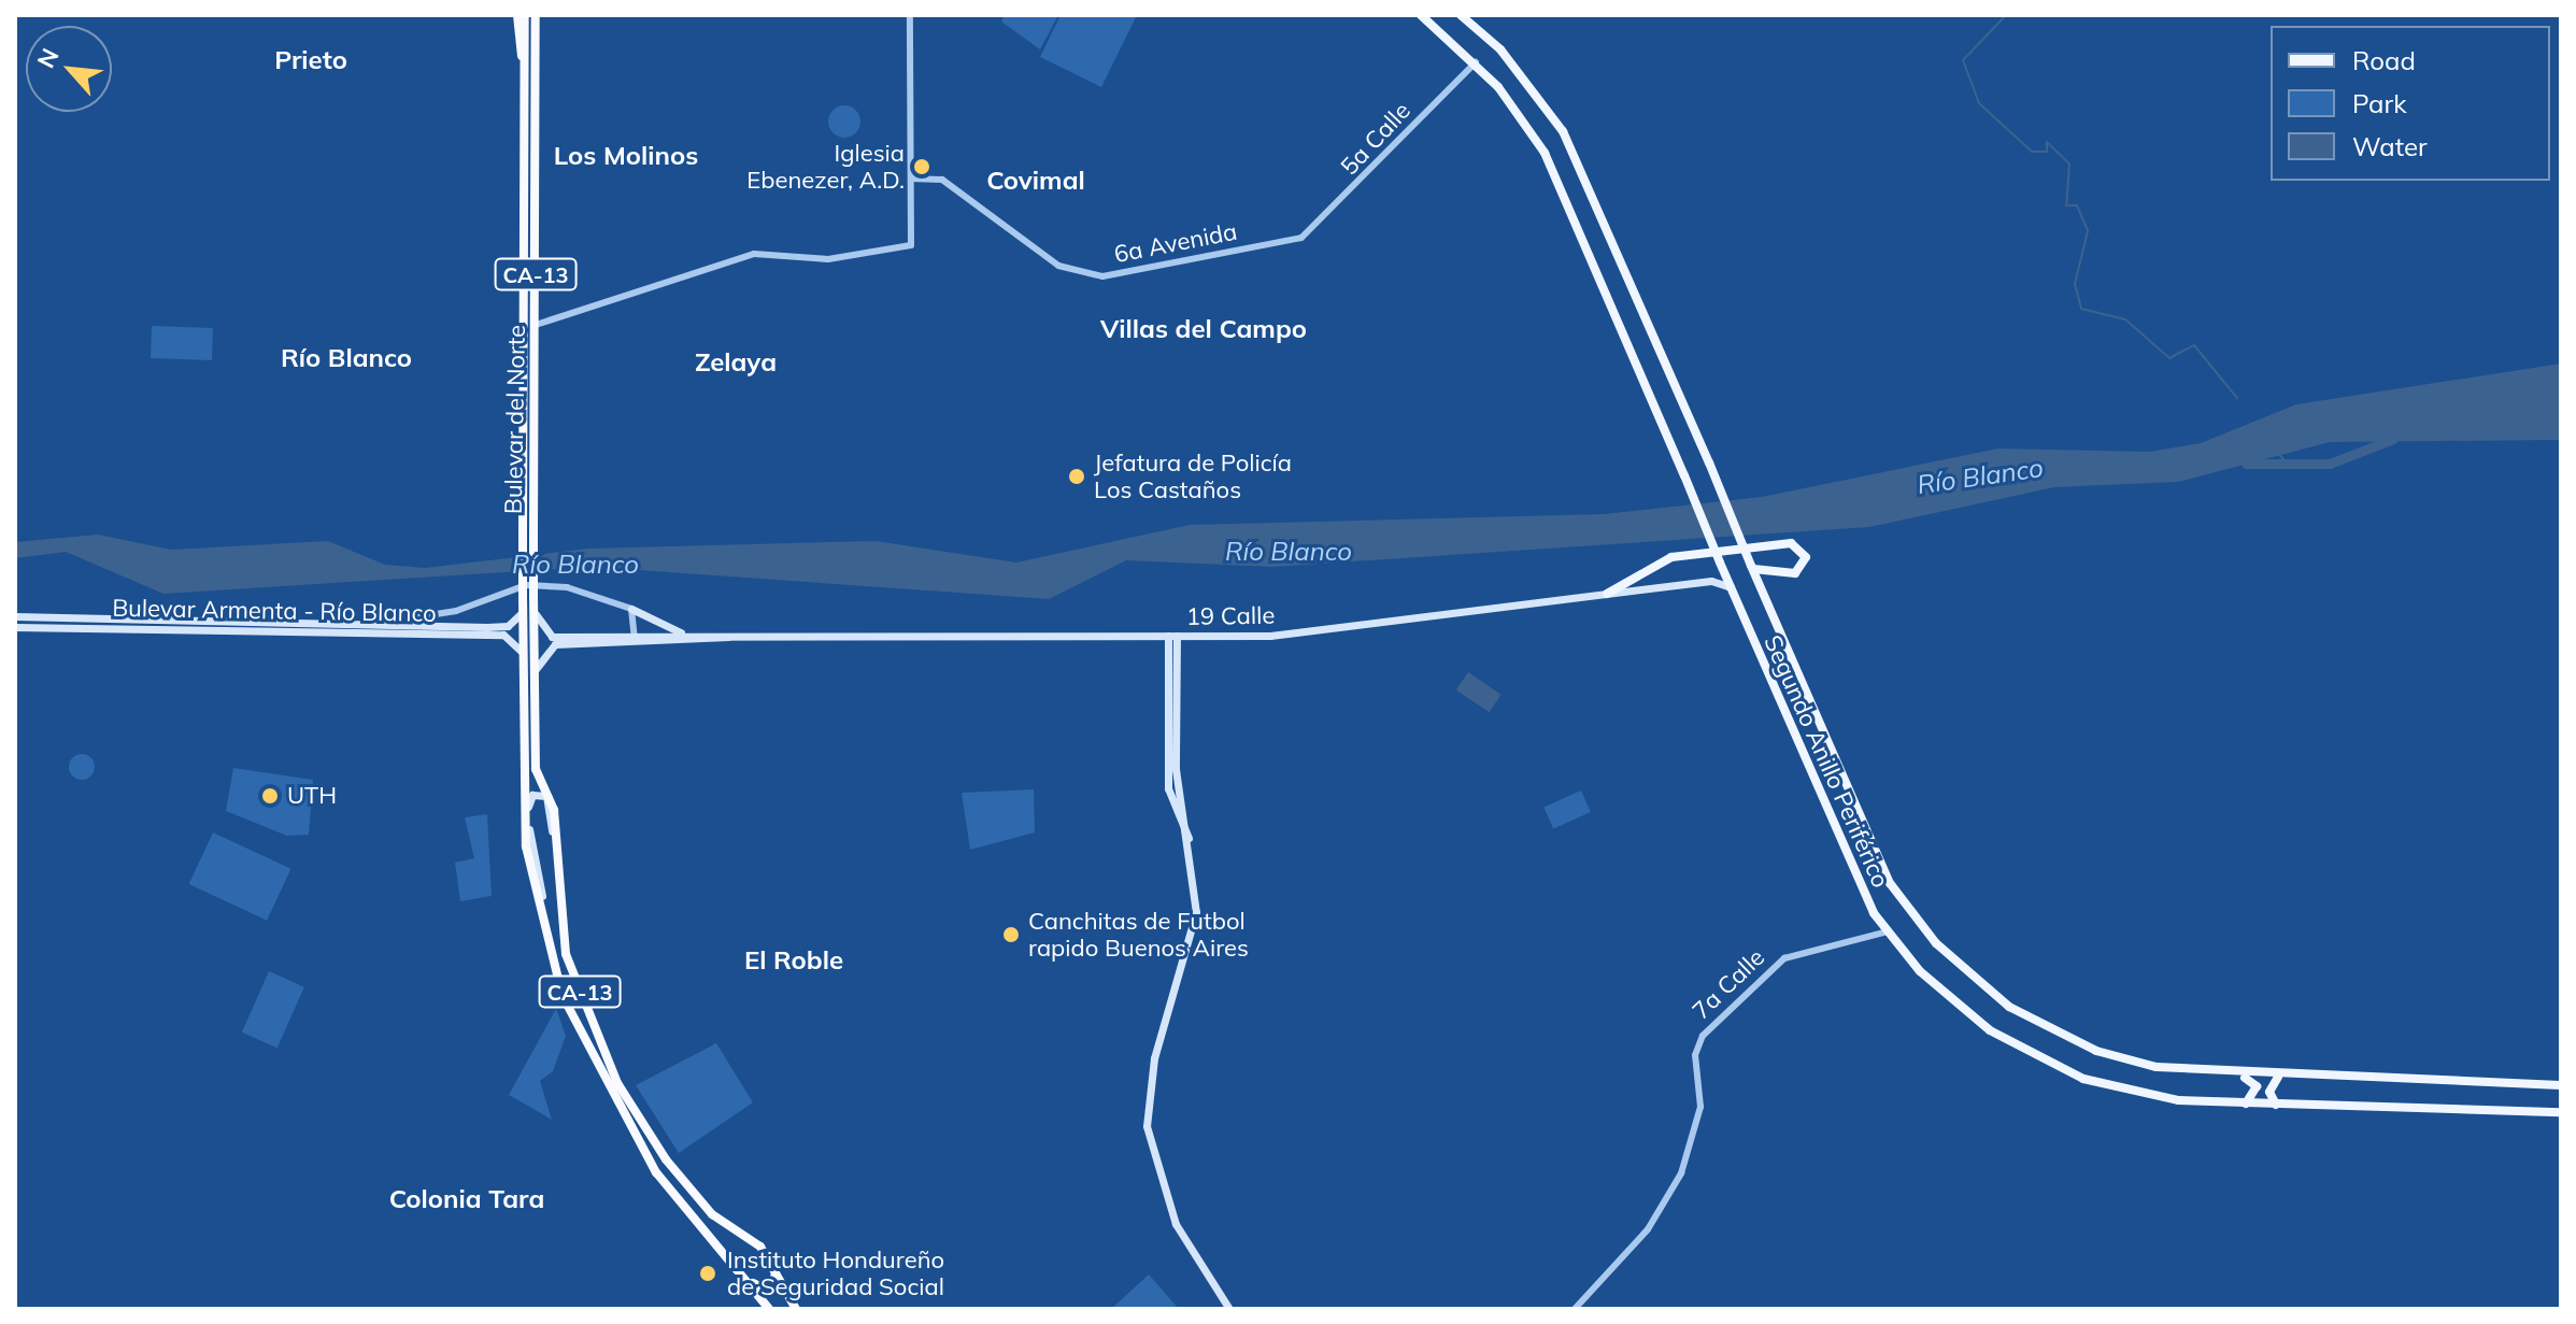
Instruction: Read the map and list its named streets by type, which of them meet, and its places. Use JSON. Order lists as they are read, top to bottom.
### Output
{
  "streets": {
    "highway": ["CA-13", "Bulevar del Norte"],
    "main road": ["Bulevar Armenta - Río Blanco", "19 Calle", "Segundo Anillo Periférico"],
    "street": ["5a Calle", "6a Avenida", "7a Calle"]
  },
  "crossings": [
    ["5a Calle", "6a Avenida"],
    ["5a Calle", "Segundo Anillo Periférico"],
    ["Bulevar del Norte", "19 Calle"],
    ["19 Calle", "Segundo Anillo Periférico"],
    ["Segundo Anillo Periférico", "7a Calle"]
  ],
  "districts": [
    "Prieto",
    "Los Molinos",
    "Covimal",
    "Villas del Campo",
    "Río Blanco",
    "Zelaya",
    "El Roble",
    "Colonia Tara"
  ],
  "water": ["Río Blanco"],
  "places": [
    "Iglesia Ebenezer, A.D.",
    "Jefatura de Policía Los Castaños",
    "UTH",
    "Canchitas de Futbol rapido Buenos Aires",
    "Instituto Hondureño de Seguridad Social"
  ],
  "legend": ["Road", "Park", "Water"],
  "north": "top left"
}
